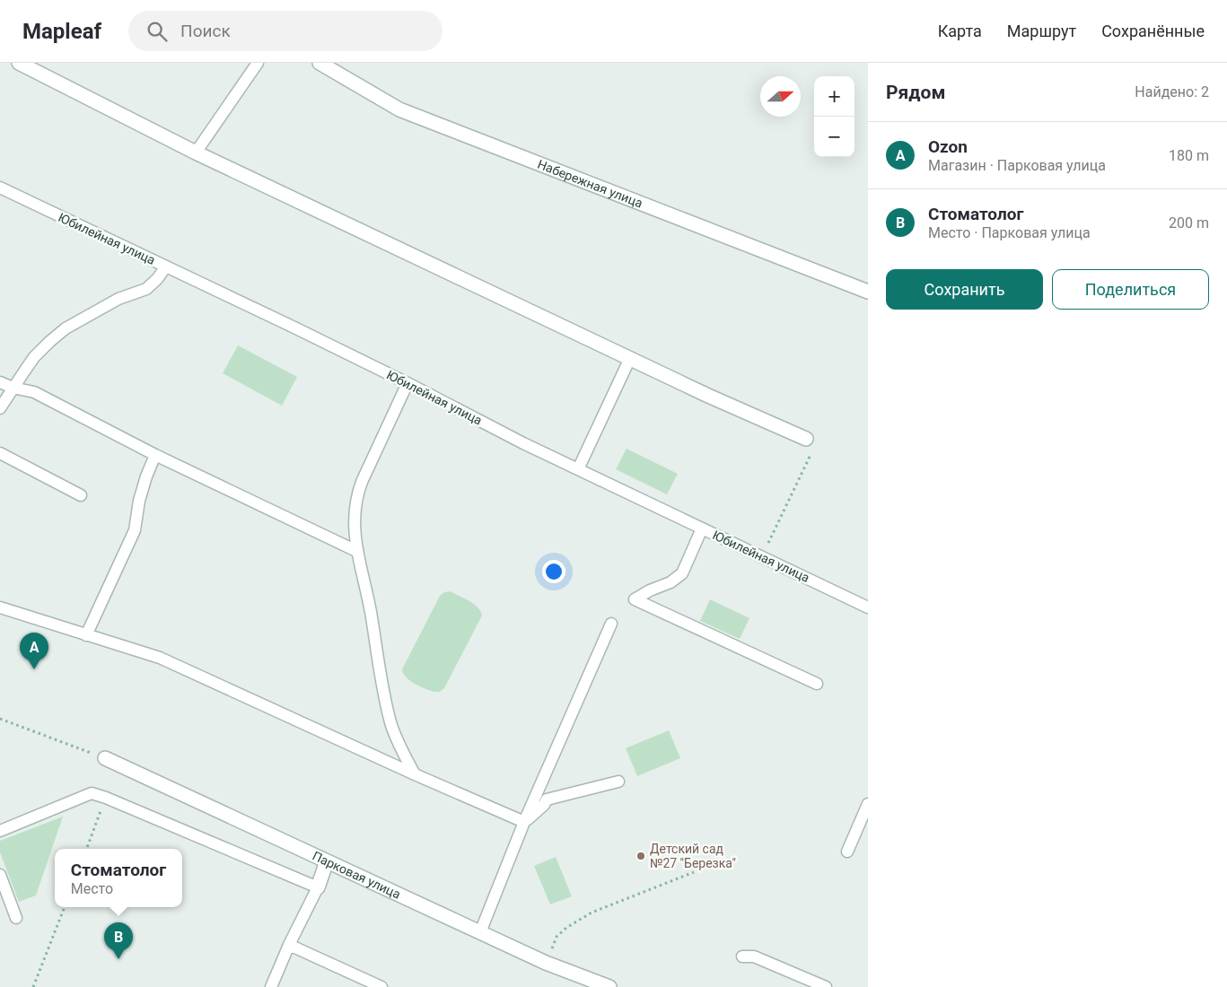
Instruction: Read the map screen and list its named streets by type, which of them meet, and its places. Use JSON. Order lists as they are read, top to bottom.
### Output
{
  "streets": {
    "street": ["Набережная улица", "Парковая улица"],
    "lane": ["Юбилейная улица"]
  },
  "places": ["Детский сад №27 \"Березка\""],
  "north": "right",
  "page": {
    "header": "Mapleaf",
    "search": "Поиск",
    "nav": ["Карта", "Маршрут", "Сохранённые"],
    "heading": ["Рядом", "Найдено: 2"],
    "map_buttons": ["+", "−"],
    "list": [
      {
        "mark": "A",
        "name": "Ozon",
        "note": "Магазин · Парковая улица",
        "value": "180 m"
      },
      {
        "mark": "B",
        "name": "Стоматолог",
        "note": "Место · Парковая улица",
        "value": "200 m"
      }
    ],
    "buttons": ["Сохранить", "Поделиться"],
    "pins": ["A", "B"],
    "popup": ["Стоматолог", "Место"]
  }
}
